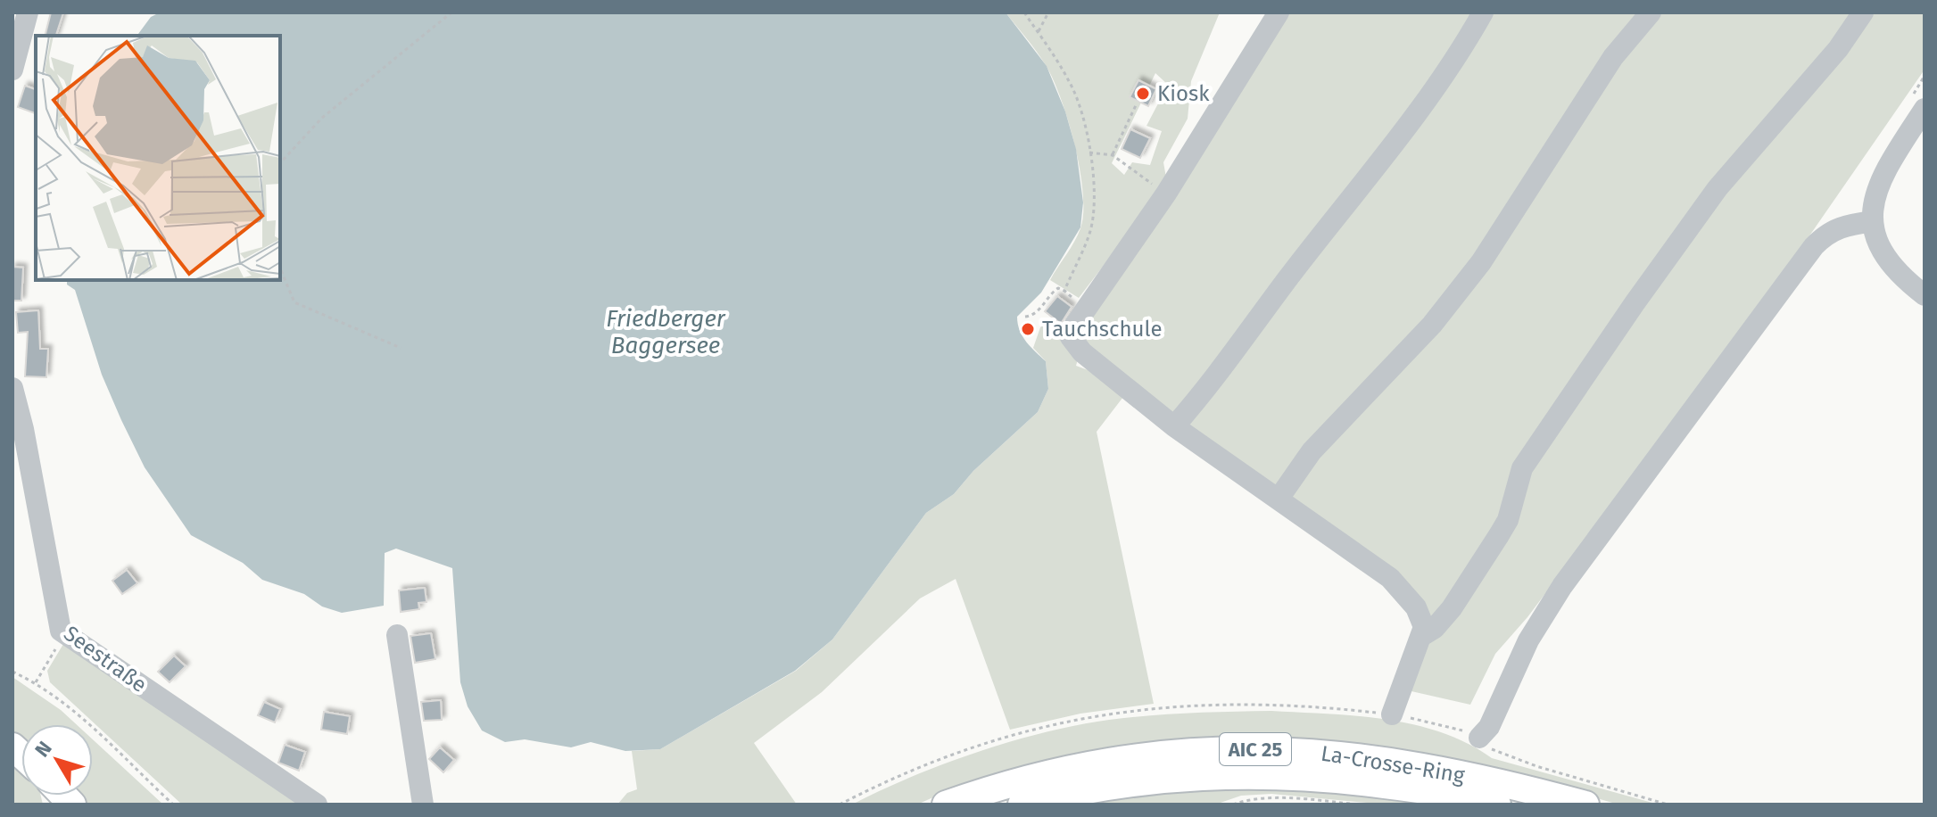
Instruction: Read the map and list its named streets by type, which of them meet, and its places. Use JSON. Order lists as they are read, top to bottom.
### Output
{
  "streets": {
    "main road": ["AIC 25", "La-Crosse-Ring"],
    "street": ["Seestraße"]
  },
  "water": ["Friedberger Baggersee"],
  "places": ["Kiosk", "Tauchschule"],
  "north": "top left"
}
